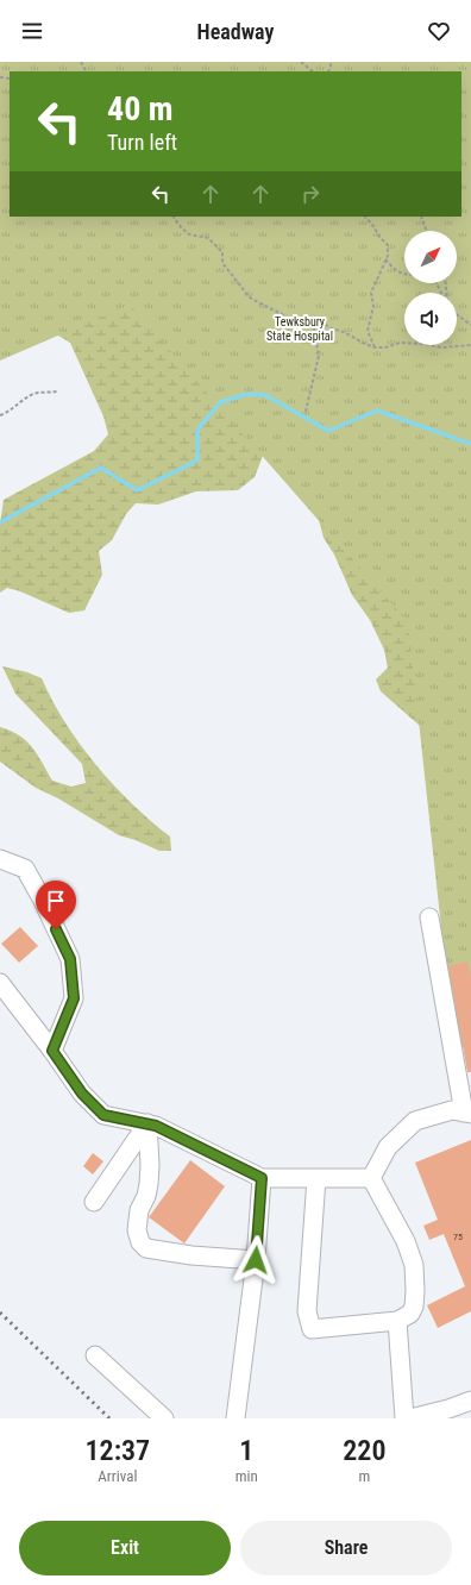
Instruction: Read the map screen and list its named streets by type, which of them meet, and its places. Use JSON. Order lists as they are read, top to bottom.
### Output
{
  "parks": ["Tewksbury State Hospital"],
  "house_numbers": ["75"],
  "north": "top right",
  "page": {
    "header": "Headway",
    "turn": ["40 m", "Turn left"],
    "eta": [
      "12:37",
      "Arrival",
      "1",
      "min",
      "220",
      "m"
    ],
    "buttons": ["Exit", "Share"]
  }
}
